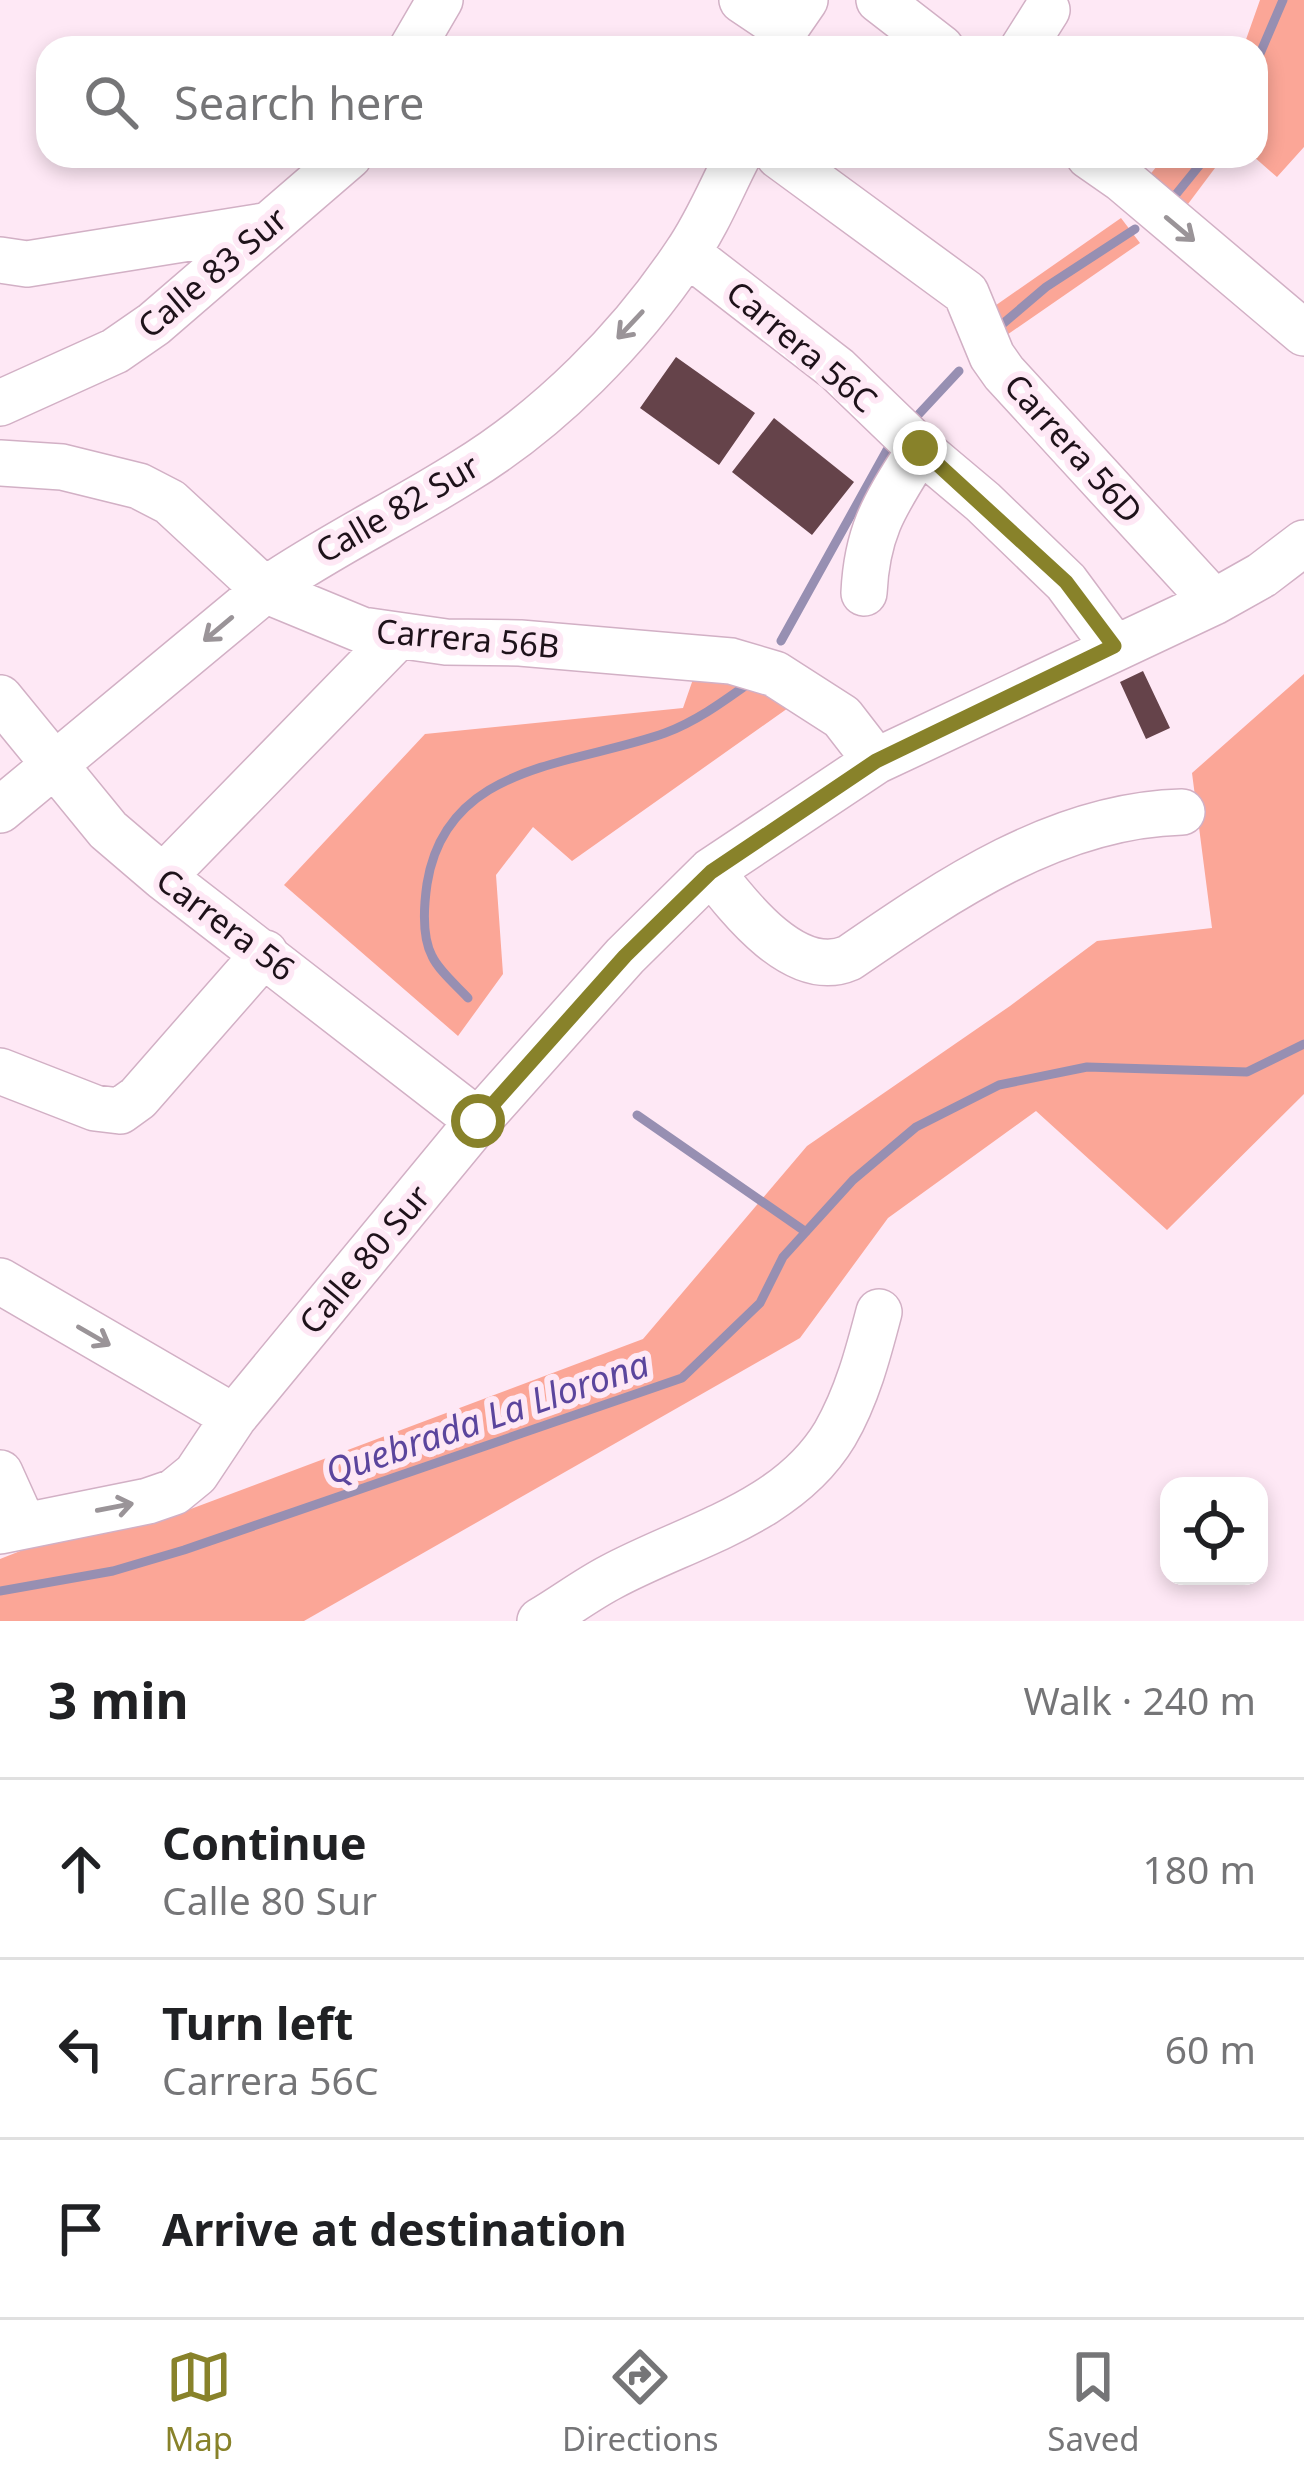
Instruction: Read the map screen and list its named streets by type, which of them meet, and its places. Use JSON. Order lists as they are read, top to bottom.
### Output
{
  "streets": {
    "street": [
      "Calle 83 Sur",
      "Carrera 56C",
      "Carrera 56D",
      "Calle 82 Sur",
      "Carrera 56B",
      "Carrera 56",
      "Calle 80 Sur"
    ]
  },
  "crossings": [
    ["Carrera 56C", "Calle 82 Sur"],
    ["Carrera 56C", "Calle 80 Sur"],
    ["Carrera 56D", "Calle 80 Sur"],
    ["Calle 82 Sur", "Carrera 56B"],
    ["Calle 82 Sur", "Carrera 56"],
    ["Carrera 56B", "Calle 80 Sur"],
    ["Carrera 56", "Calle 80 Sur"]
  ],
  "water": ["Quebrada La Llorona"],
  "page": {
    "search": "Search here",
    "heading": ["3 min", "Walk · 240 m"],
    "list": [
      ["Continue", "Calle 80 Sur", "180 m"],
      ["Turn left", "Carrera 56C", "60 m"],
      "Arrive at destination"
    ],
    "nav": ["Map", "Directions", "Saved"]
  }
}
